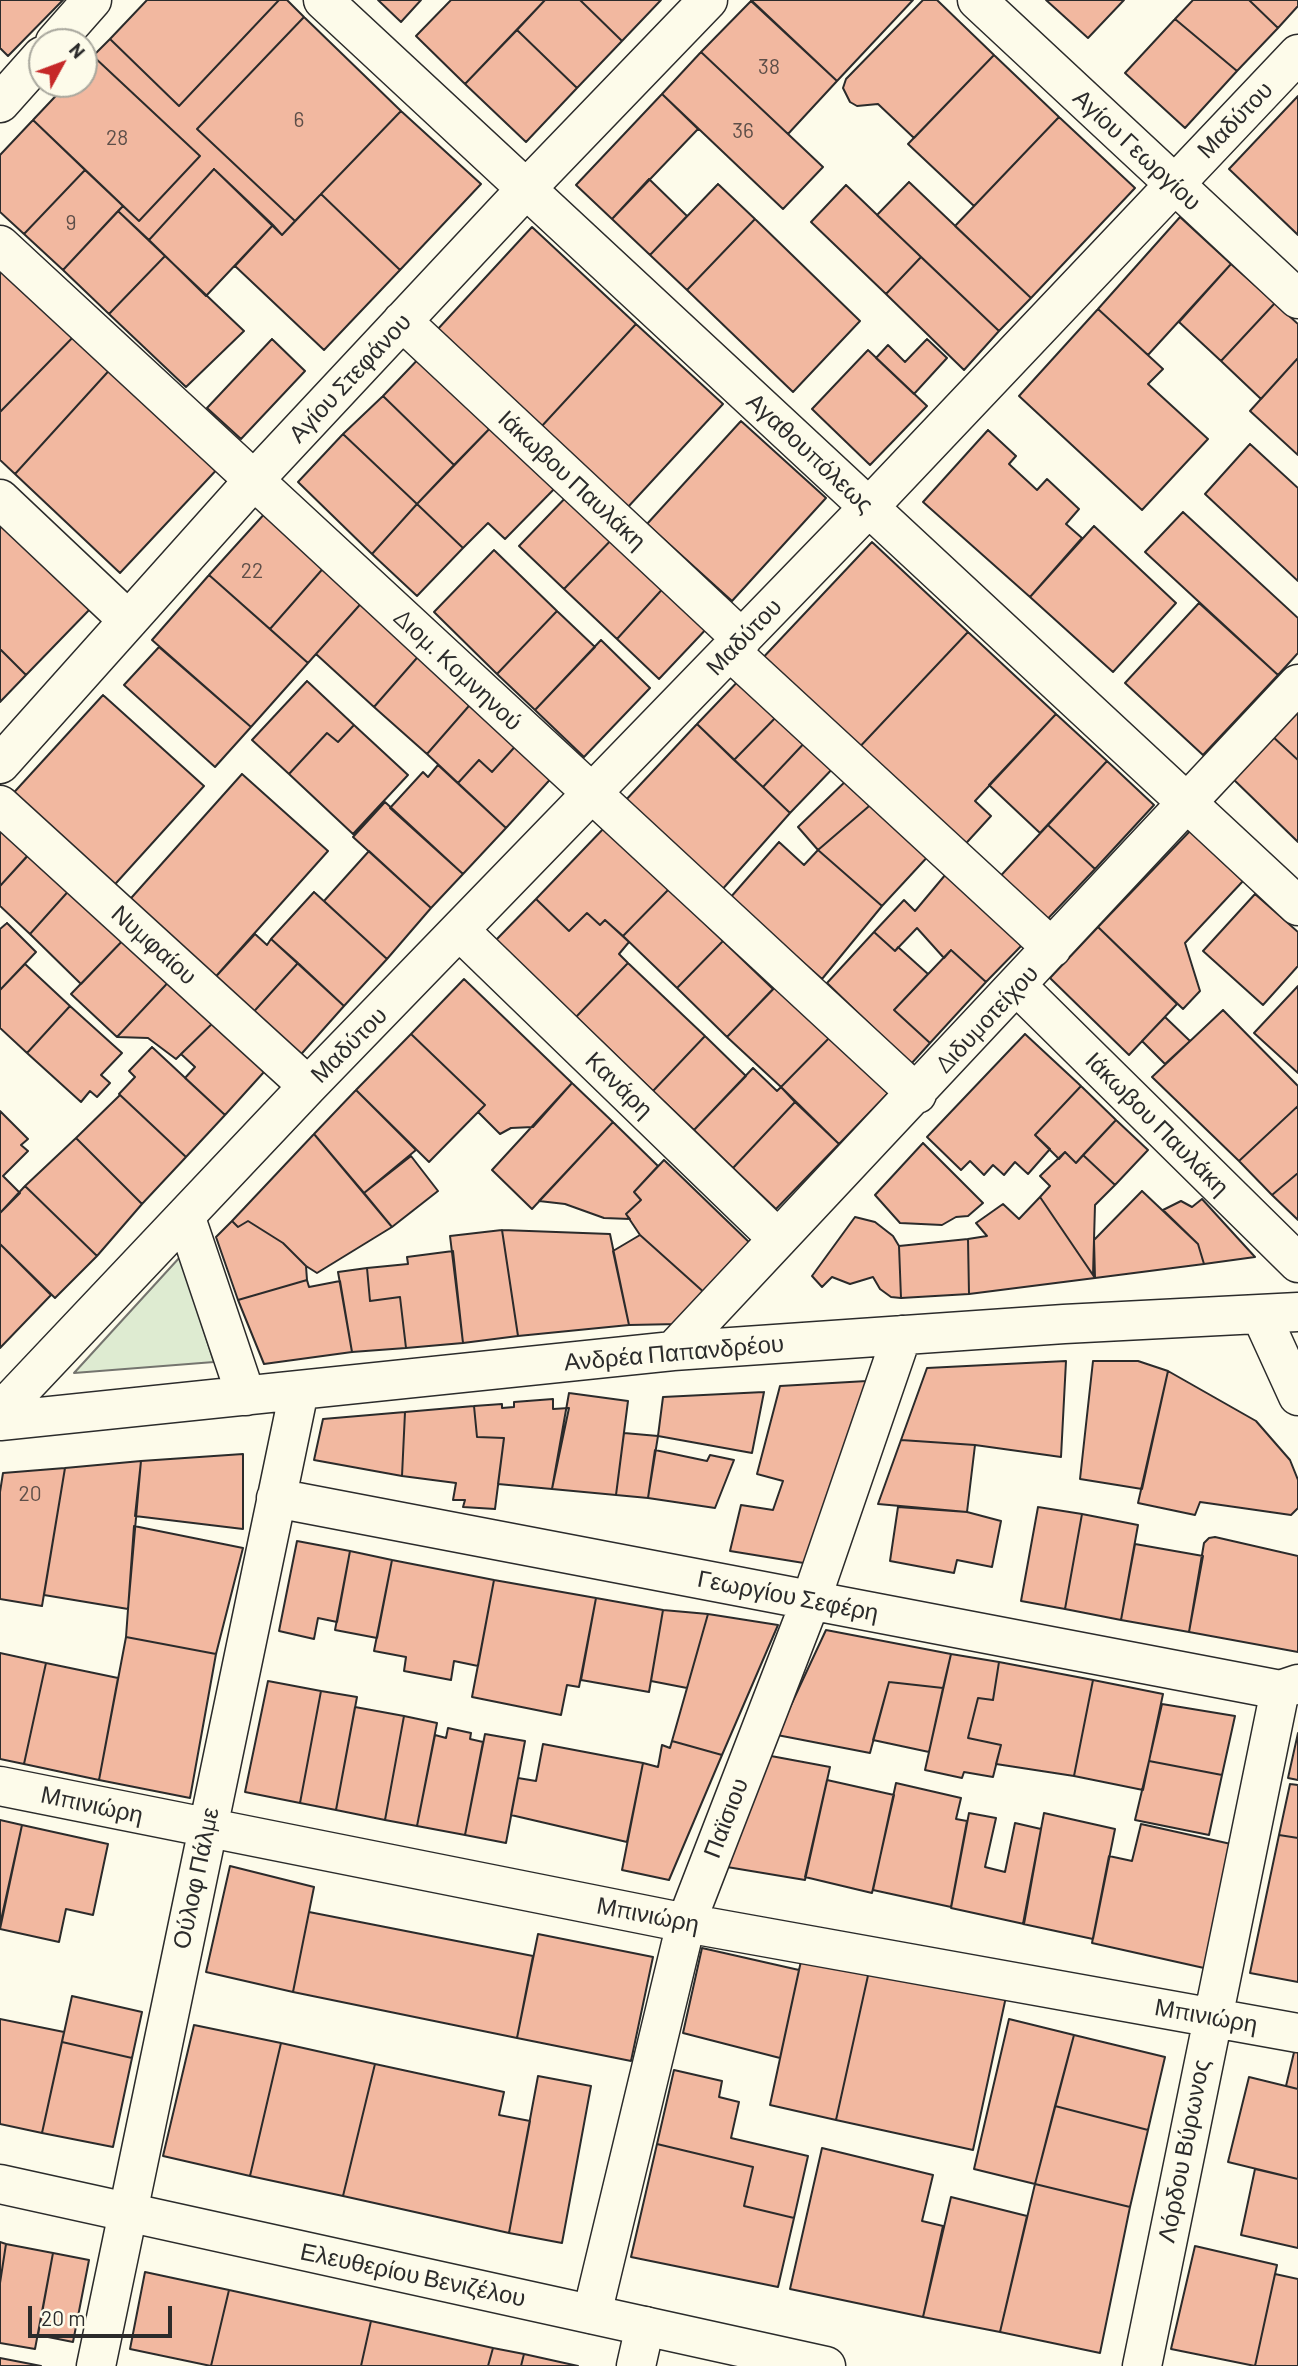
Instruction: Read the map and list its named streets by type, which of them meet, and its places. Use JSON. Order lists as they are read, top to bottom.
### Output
{
  "streets": {
    "street": [
      "Μαδύτου",
      "Αγίου Γεωργίου",
      "Αγίου Στεφάνου",
      "Αγαθουπόλεως",
      "Ιάκωβου Παυλάκη",
      "Διομ. Κομνηνού",
      "Νυμφαίου",
      "Διδυμοτείχου",
      "Κανάρη",
      "Ανδρέα Παπανδρέου",
      "Γεωργίου Σεφέρη",
      "Μπινιώρη",
      "Παϊσιου",
      "Ούλοφ Πάλμε",
      "Λόρδου Βύρωνος",
      "Ελευθερίου Βενιζέλου"
    ]
  },
  "crossings": [
    ["Μαδύτου", "Αγίου Γεωργίου"],
    ["Μαδύτου", "Αγαθουπόλεως"],
    ["Μαδύτου", "Ιάκωβου Παυλάκη"],
    ["Μαδύτου", "Διομ. Κομνηνού"],
    ["Μαδύτου", "Νυμφαίου"],
    ["Μαδύτου", "Κανάρη"],
    ["Αγίου Στεφάνου", "Αγαθουπόλεως"],
    ["Αγίου Στεφάνου", "Ιάκωβου Παυλάκη"],
    ["Αγίου Στεφάνου", "Διομ. Κομνηνού"],
    ["Αγαθουπόλεως", "Διδυμοτείχου"],
    ["Ιάκωβου Παυλάκη", "Διδυμοτείχου"],
    ["Διομ. Κομνηνού", "Διδυμοτείχου"],
    ["Διδυμοτείχου", "Κανάρη"],
    ["Διδυμοτείχου", "Ανδρέα Παπανδρέου"],
    ["Ανδρέα Παπανδρέου", "Παϊσιου"],
    ["Ανδρέα Παπανδρέου", "Ούλοφ Πάλμε"],
    ["Γεωργίου Σεφέρη", "Παϊσιου"],
    ["Γεωργίου Σεφέρη", "Ούλοφ Πάλμε"],
    ["Γεωργίου Σεφέρη", "Λόρδου Βύρωνος"],
    ["Μπινιώρη", "Παϊσιου"],
    ["Μπινιώρη", "Ούλοφ Πάλμε"],
    ["Μπινιώρη", "Λόρδου Βύρωνος"],
    ["Παϊσιου", "Ελευθερίου Βενιζέλου"],
    ["Ούλοφ Πάλμε", "Ελευθερίου Βενιζέλου"]
  ],
  "house_numbers": [
    "38",
    "6",
    "36",
    "28",
    "9",
    "22",
    "20"
  ],
  "scale_bar": "20 m",
  "north": "top right"
}
